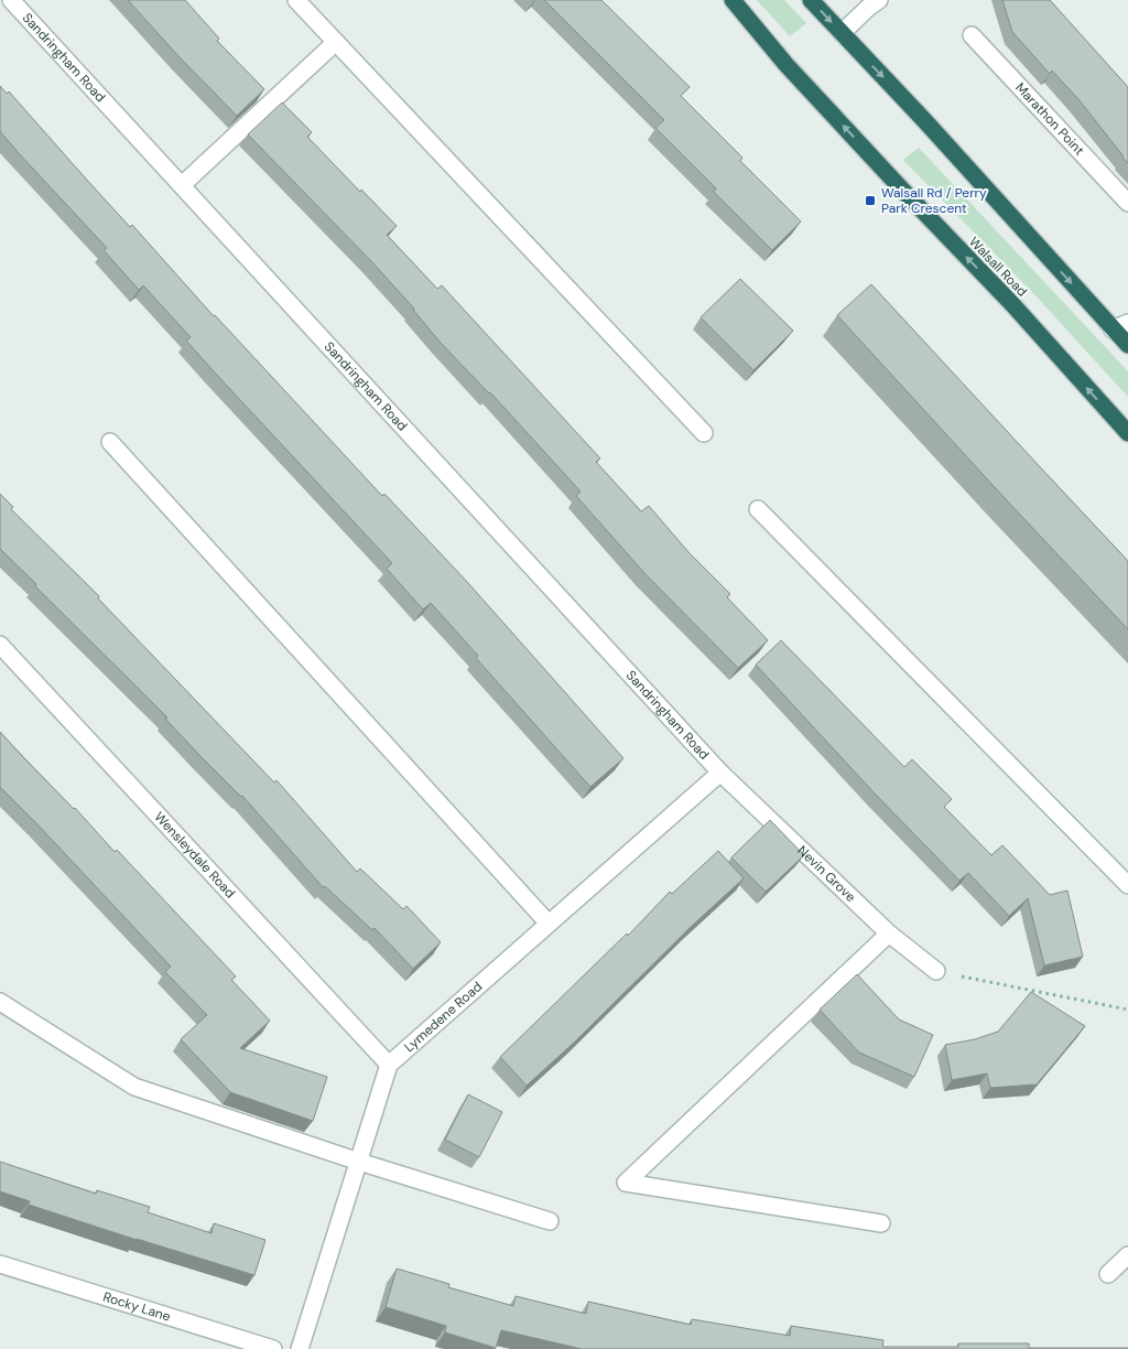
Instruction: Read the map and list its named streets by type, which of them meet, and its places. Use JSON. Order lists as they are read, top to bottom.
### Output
{
  "streets": {
    "highway": ["Walsall Road"],
    "street": [
      "Sandringham Road",
      "Marathon Point",
      "Wensleydale Road",
      "Nevin Grove",
      "Lymedene Road",
      "Rocky Lane"
    ]
  },
  "crossings": [
    ["Sandringham Road", "Nevin Grove"],
    ["Sandringham Road", "Lymedene Road"],
    ["Wensleydale Road", "Lymedene Road"],
    ["Nevin Grove", "Lymedene Road"]
  ],
  "places": {
    "transit": ["Walsall Rd / Perry Park Crescent"]
  }
}
